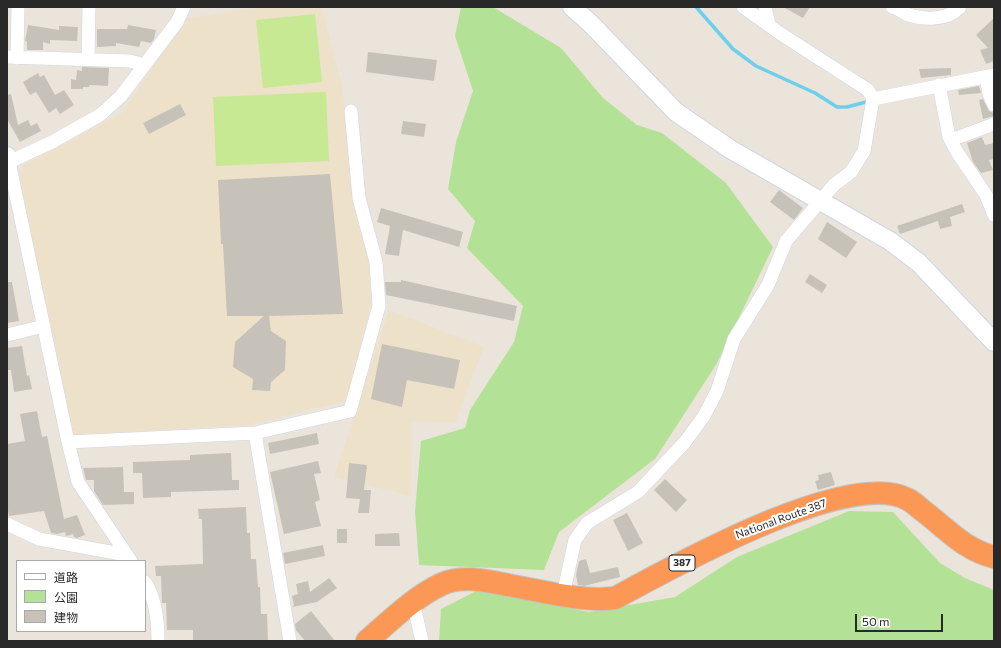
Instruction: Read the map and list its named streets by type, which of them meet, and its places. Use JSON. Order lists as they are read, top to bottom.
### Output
{
  "streets": {
    "highway": ["National Route 387", "387"]
  },
  "legend": ["道路", "公園", "建物"],
  "scale_bar": "50 m"
}
